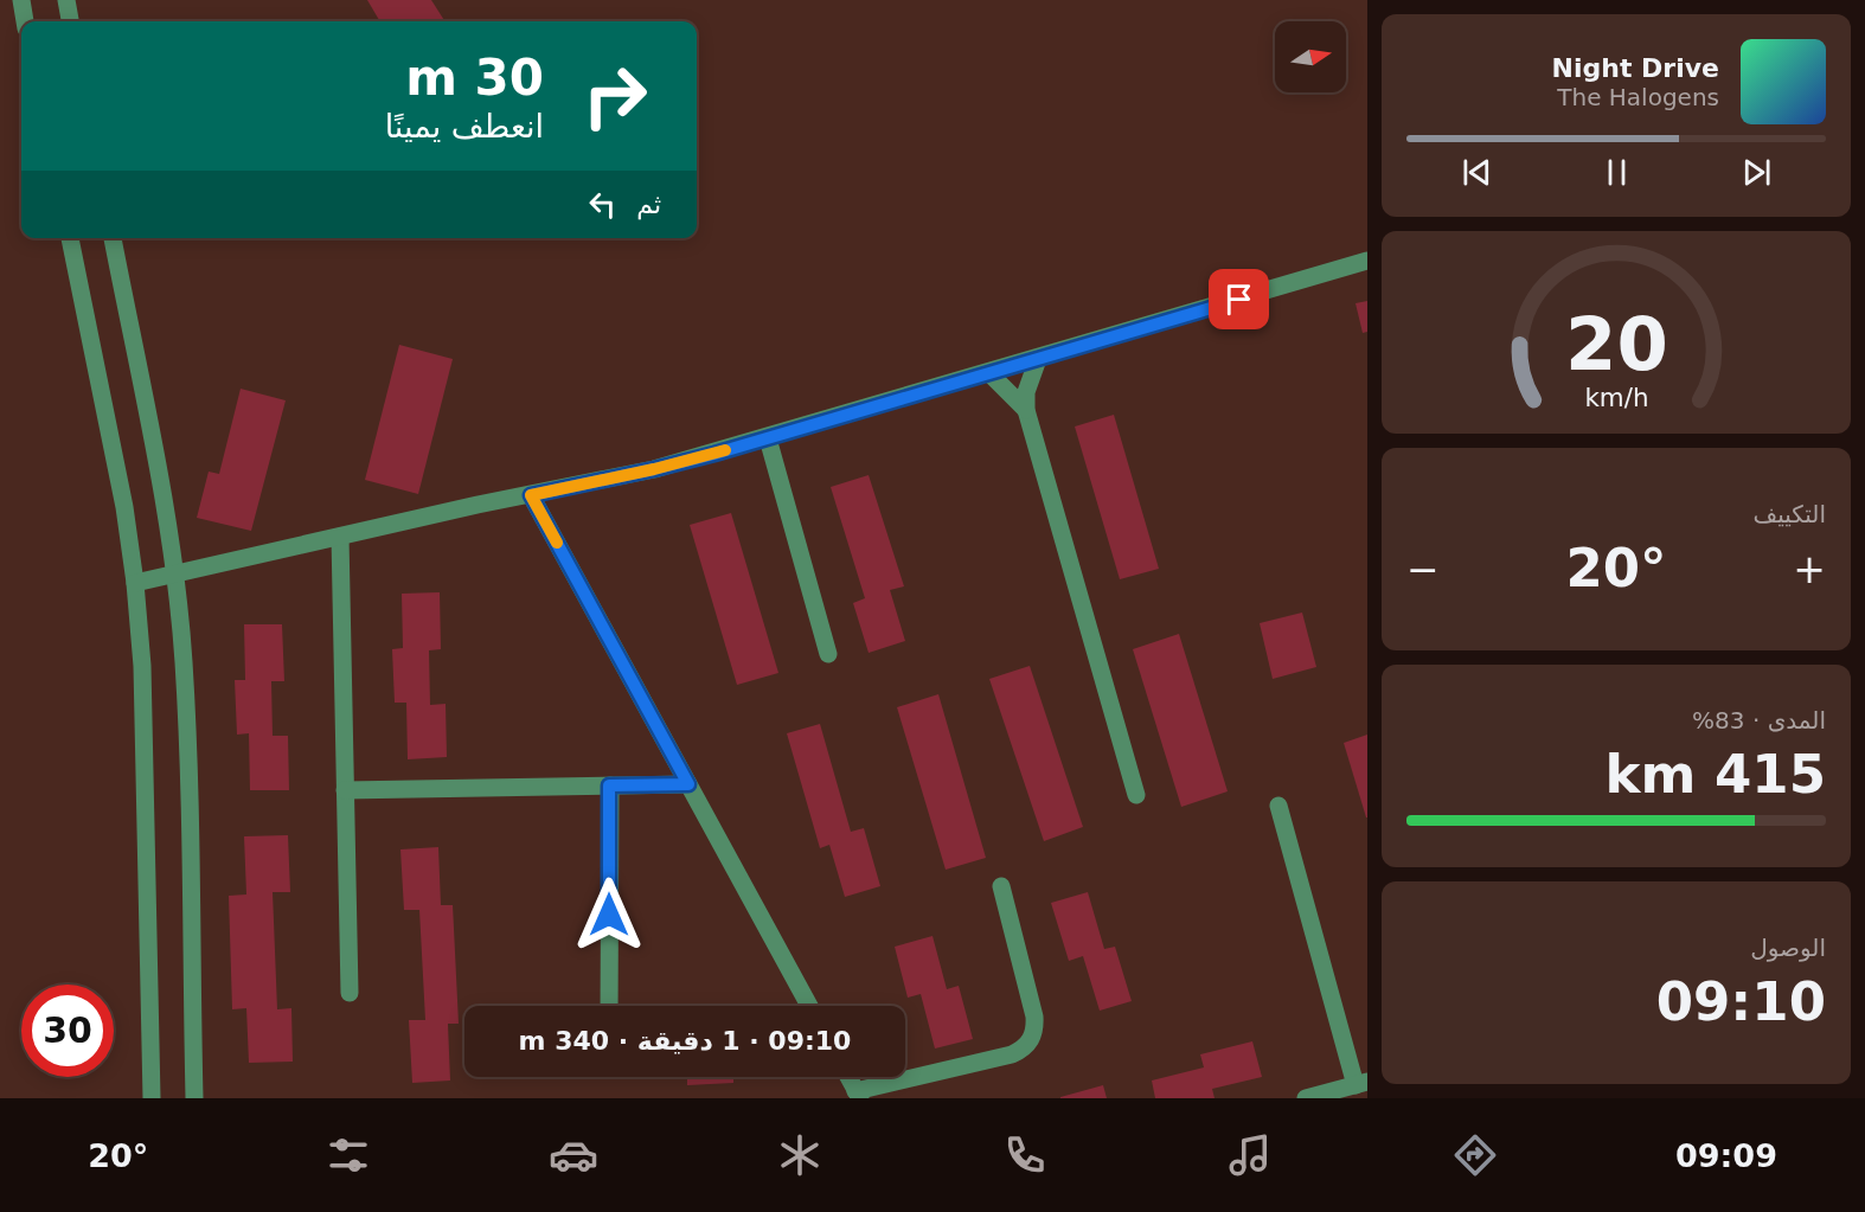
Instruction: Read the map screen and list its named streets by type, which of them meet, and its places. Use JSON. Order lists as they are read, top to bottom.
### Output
{
  "north": "right",
  "page": {
    "turn": ["30 m", "انعطف يمينًا"],
    "song": ["Night Drive", "The Halogens"],
    "then": "ثم",
    "tile": [
      "التكييف",
      ["المدى · 83%", "415 km"],
      ["الوصول", "09:10"]
    ],
    "heat": ["−", "20°", "+"],
    "limit": "30",
    "trip": "09:10 · 1 دقيقة · 340 m",
    "tabs": ["09:09", "20°"],
    "gauge": ["20", "km/h"]
  }
}
